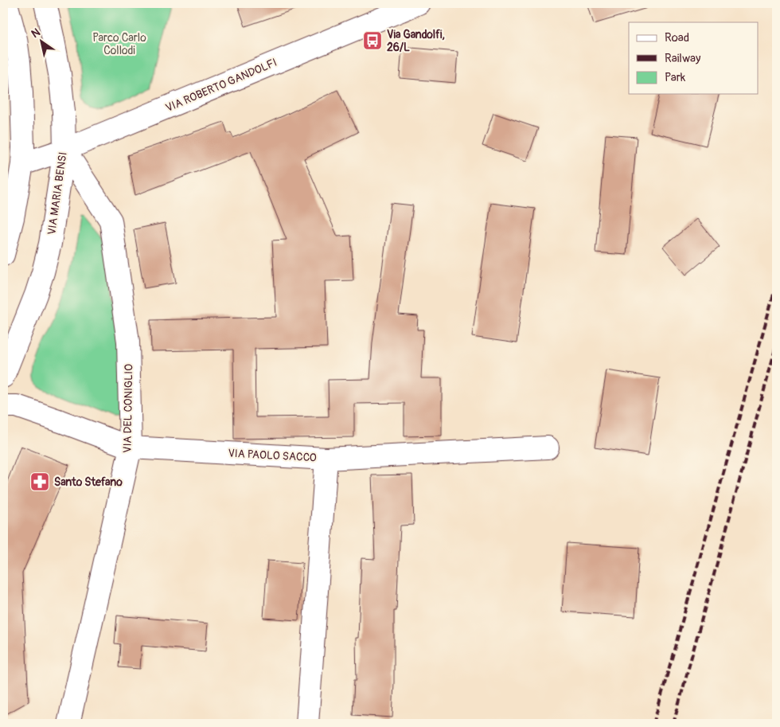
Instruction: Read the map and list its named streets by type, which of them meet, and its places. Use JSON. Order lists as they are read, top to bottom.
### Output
{
  "streets": {
    "street": [
      "VIA ROBERTO GANDOLFI",
      "VIA MARIA BENSI",
      "VIA DEL CONIGLIO",
      "VIA PAOLO SACCO"
    ]
  },
  "crossings": [
    ["VIA ROBERTO GANDOLFI", "VIA MARIA BENSI"],
    ["VIA ROBERTO GANDOLFI", "VIA DEL CONIGLIO"],
    ["VIA MARIA BENSI", "VIA DEL CONIGLIO"],
    ["VIA DEL CONIGLIO", "VIA PAOLO SACCO"]
  ],
  "parks": ["Parco Carlo Collodi"],
  "places": {
    "bus stop": ["Via Gandolfi, 26/L"],
    "pharmacy": ["Santo Stefano"]
  },
  "legend": ["Road", "Railway", "Park"],
  "north": "top left"
}
